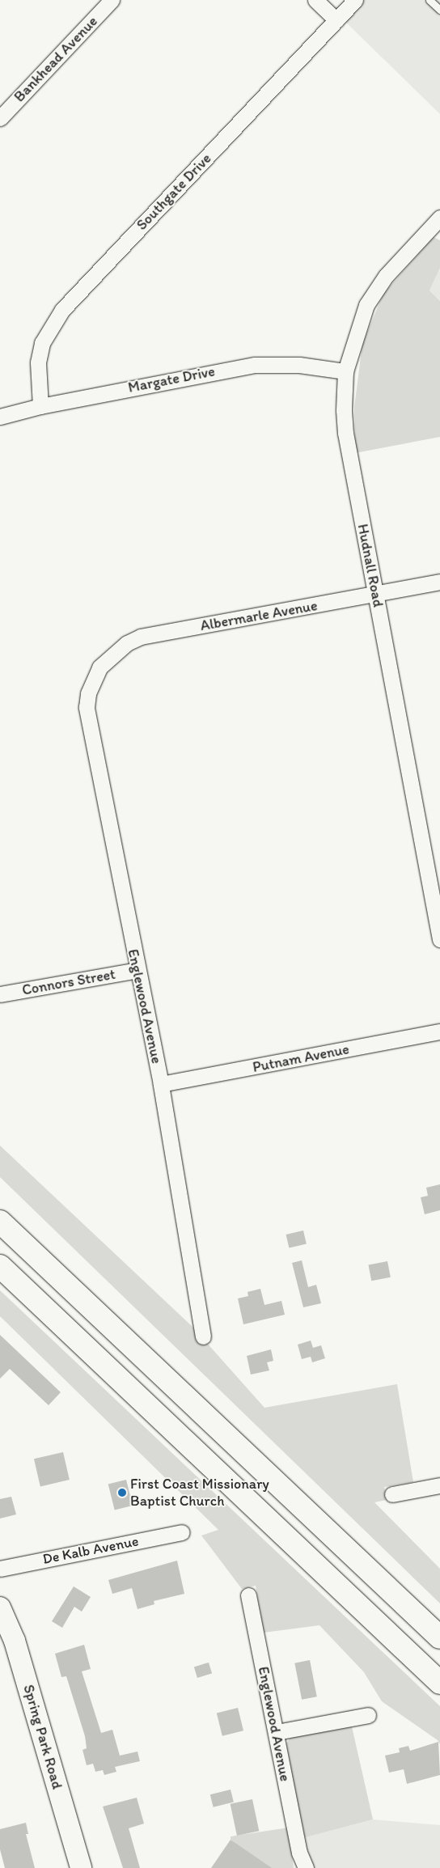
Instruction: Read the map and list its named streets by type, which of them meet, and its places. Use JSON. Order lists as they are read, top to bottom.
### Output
{
  "streets": {
    "main road": ["Spring Park Road"],
    "street": [
      "Bankhead Avenue",
      "Southgate Drive",
      "Margate Drive",
      "Hudnall Road",
      "Albermarle Avenue",
      "Connors Street",
      "Englewood Avenue",
      "Putnam Avenue",
      "De Kalb Avenue"
    ]
  },
  "crossings": [
    ["Southgate Drive", "Margate Drive"],
    ["Margate Drive", "Hudnall Road"],
    ["Hudnall Road", "Albermarle Avenue"],
    ["Albermarle Avenue", "Englewood Avenue"],
    ["Connors Street", "Englewood Avenue"],
    ["Englewood Avenue", "Putnam Avenue"]
  ],
  "places": ["First Coast Missionary Baptist Church"]
}
